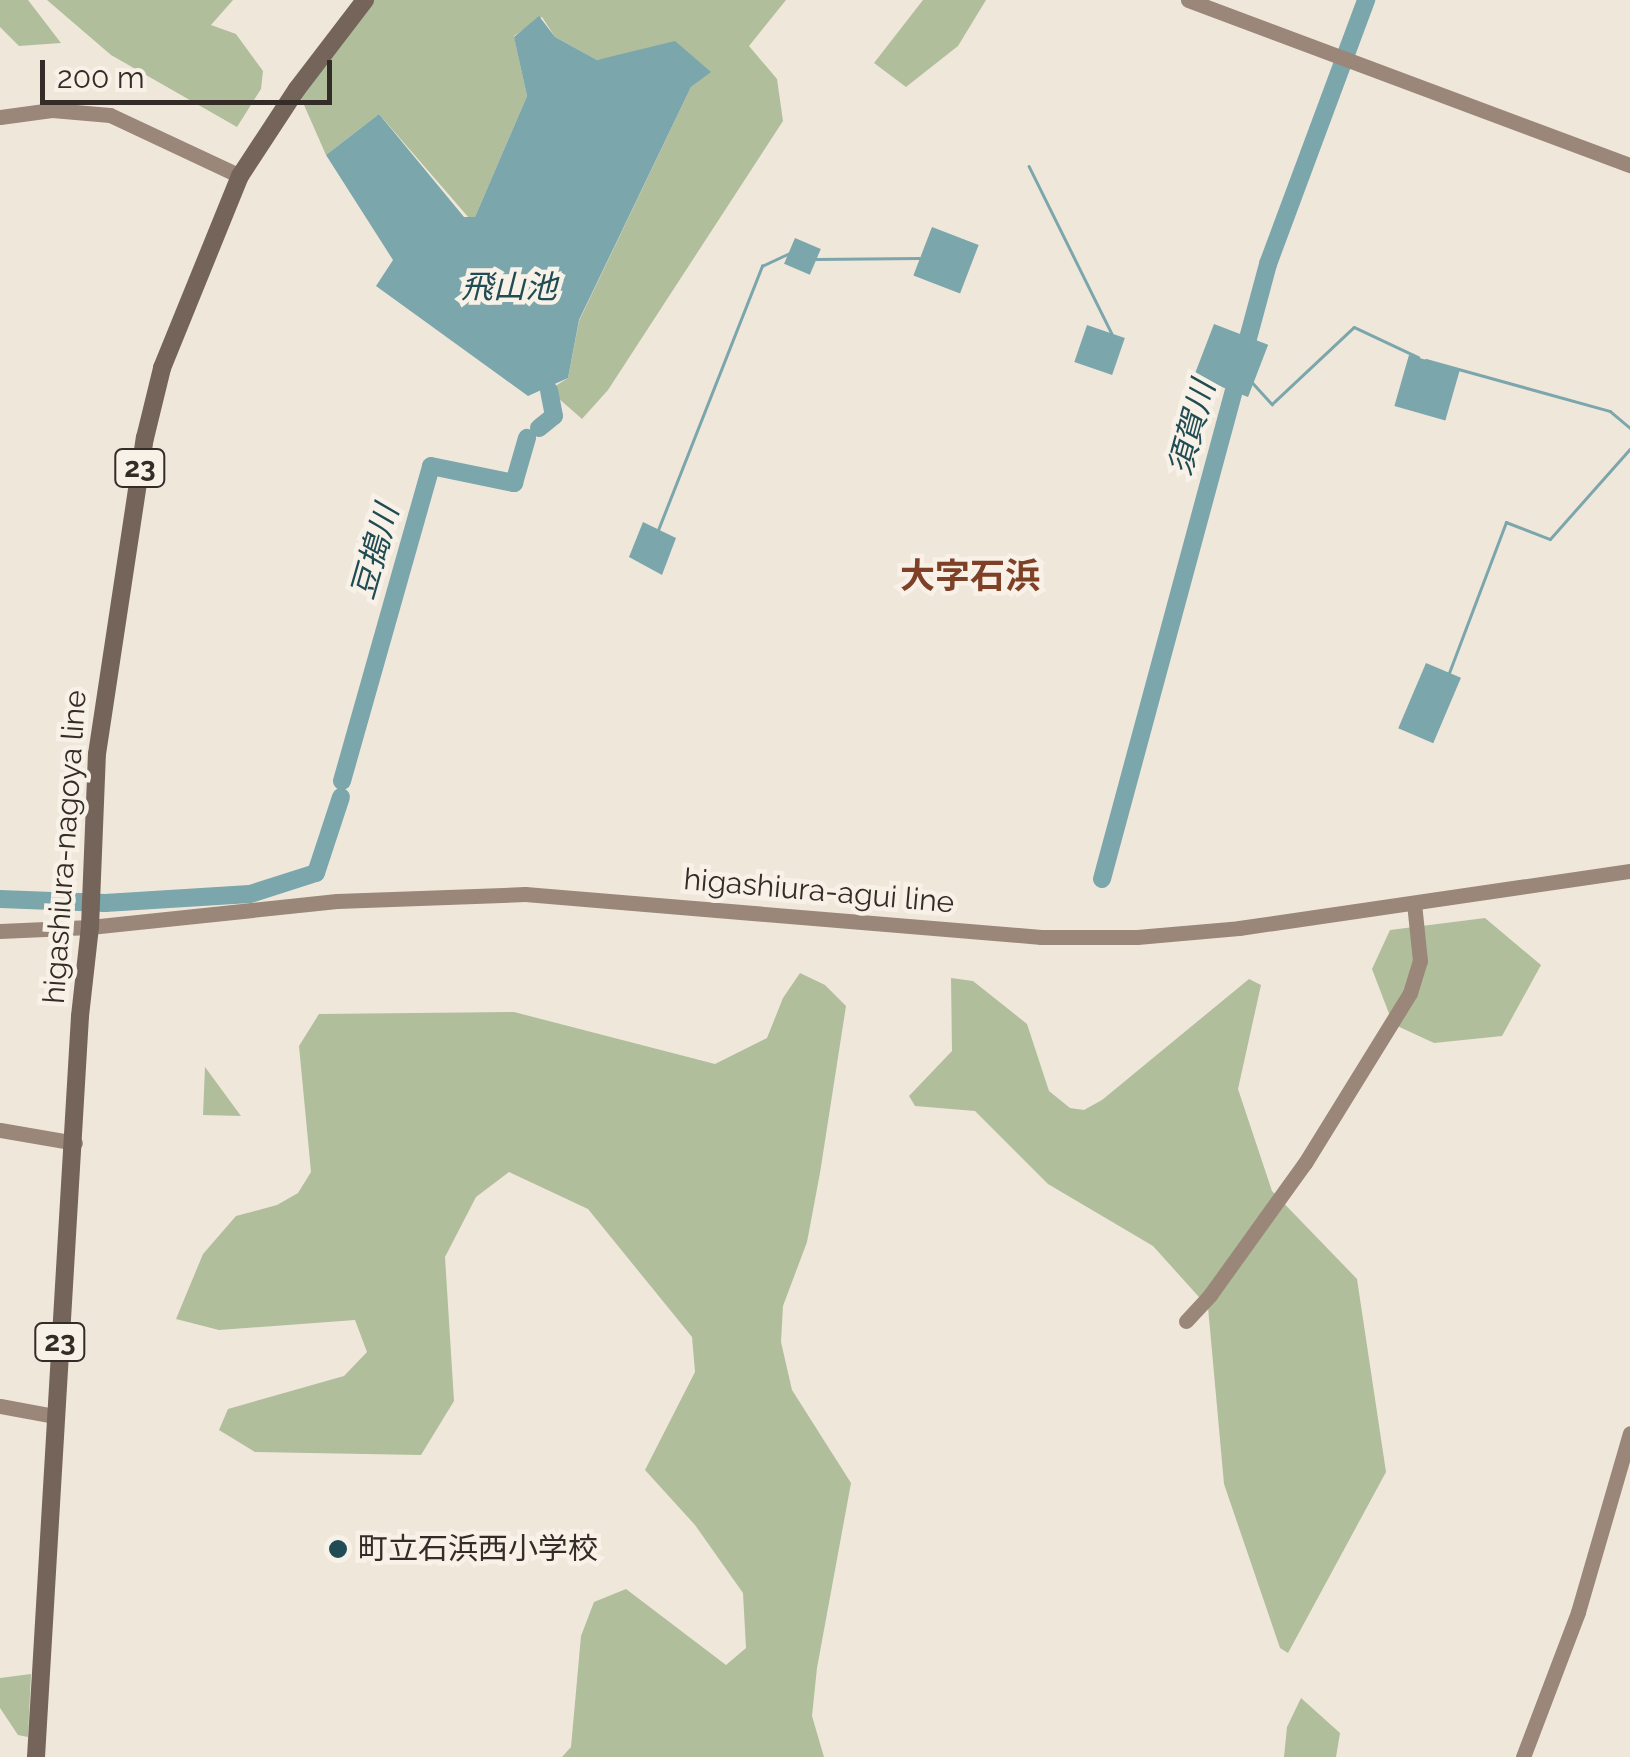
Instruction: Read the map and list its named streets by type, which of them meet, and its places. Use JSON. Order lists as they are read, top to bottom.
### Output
{
  "streets": {
    "main road": ["23", "higashiura-nagoya line"],
    "street": ["higashiura-agui line"]
  },
  "crossings": [
    ["higashiura-nagoya line", "higashiura-agui line"]
  ],
  "districts": ["大字石浜"],
  "water": ["飛山池", "須賀川", "豆搗川"],
  "places": ["町立石浜西小学校"],
  "scale_bar": "200 m"
}
